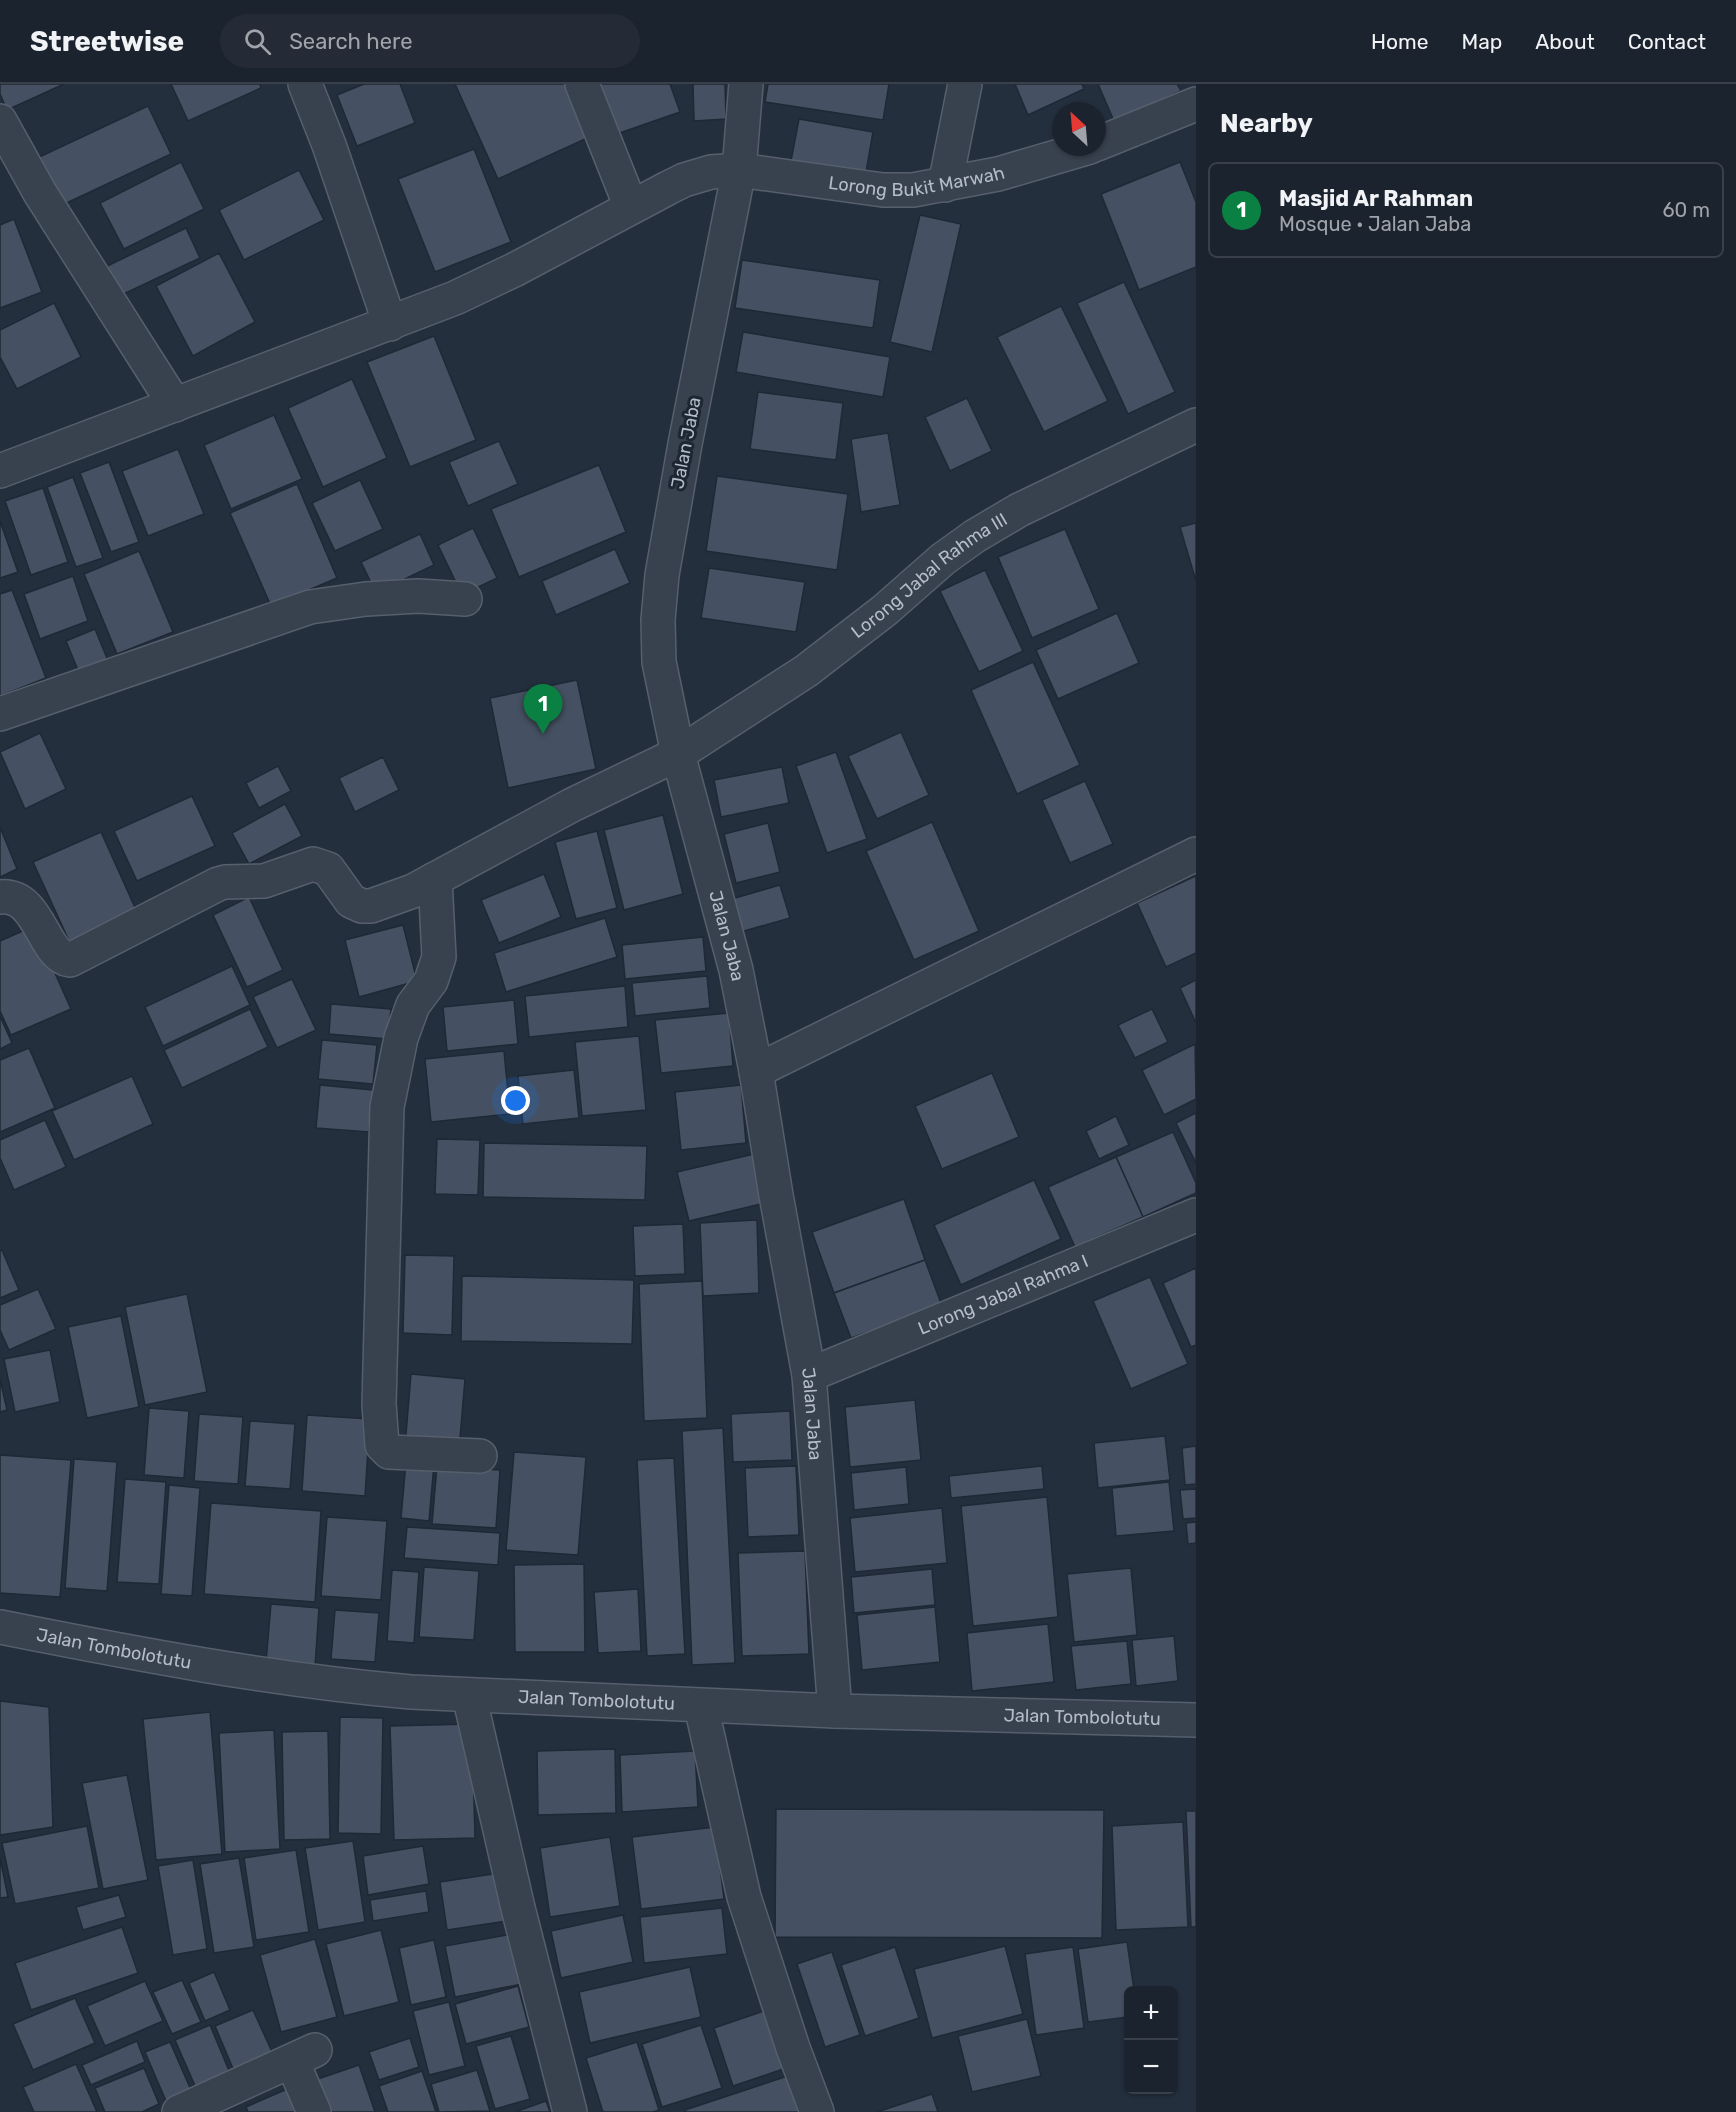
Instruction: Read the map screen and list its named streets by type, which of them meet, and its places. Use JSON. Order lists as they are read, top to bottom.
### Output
{
  "streets": {
    "street": [
      "Lorong Bukit Marwah",
      "Jalan Jaba",
      "Lorong Jabal Rahma III",
      "Lorong Jabal Rahma I",
      "Jalan Tombolotutu"
    ]
  },
  "crossings": [
    ["Lorong Bukit Marwah", "Jalan Jaba"],
    ["Jalan Jaba", "Lorong Jabal Rahma III"],
    ["Jalan Jaba", "Lorong Jabal Rahma I"],
    ["Jalan Jaba", "Jalan Tombolotutu"]
  ],
  "north": "top left",
  "page": {
    "header": "Streetwise",
    "search": "Search here",
    "nav": [
      "Home",
      "Map",
      "About",
      "Contact"
    ],
    "heading": "Nearby",
    "list": [
      {
        "mark": "1",
        "name": "Masjid Ar Rahman",
        "note": "Mosque · Jalan Jaba",
        "value": "60 m"
      }
    ],
    "pins": "1",
    "map_buttons": ["+", "−"]
  }
}
